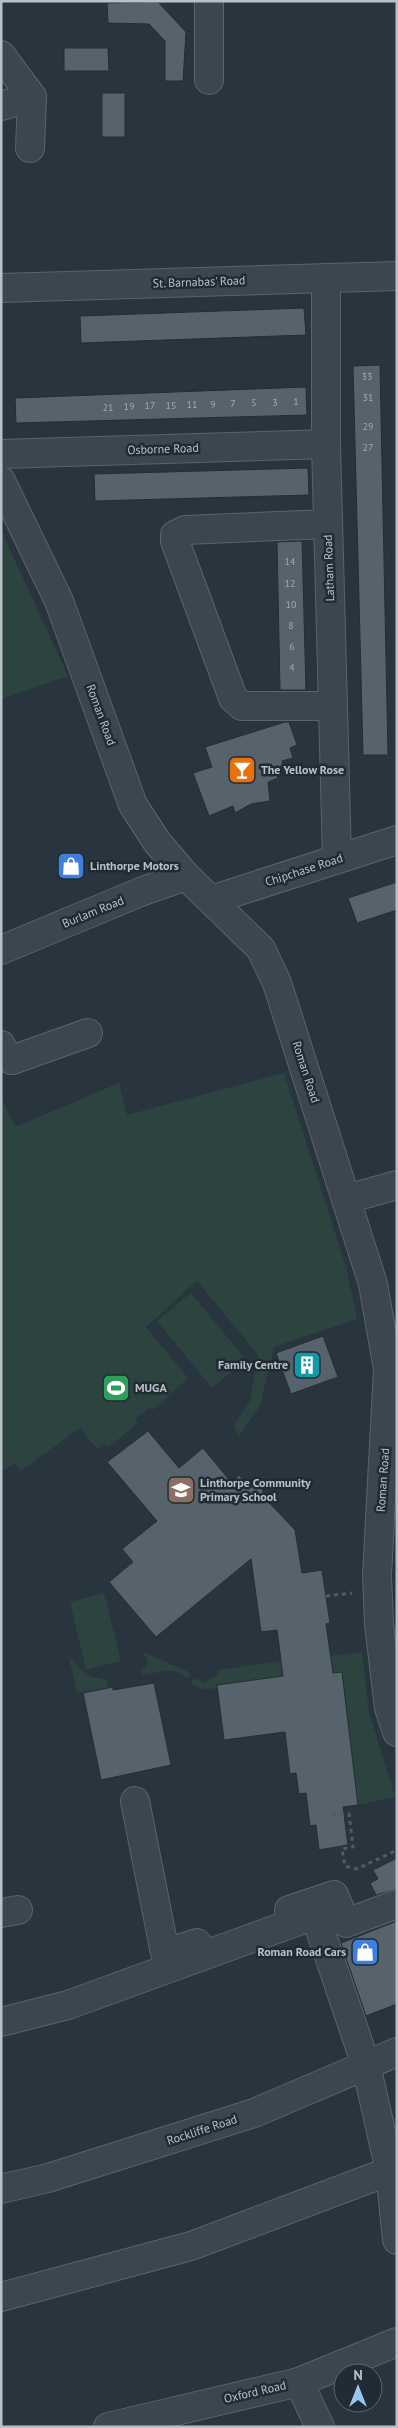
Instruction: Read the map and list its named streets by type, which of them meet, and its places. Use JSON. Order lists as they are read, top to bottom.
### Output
{
  "streets": {
    "street": [
      "St. Barnabas' Road",
      "Osborne Road",
      "Latham Road",
      "Roman Road",
      "Chipchase Road",
      "Burlam Road",
      "Rockliffe Road",
      "Oxford Road"
    ]
  },
  "crossings": [
    ["St. Barnabas' Road", "Latham Road"],
    ["Osborne Road", "Latham Road"],
    ["Latham Road", "Chipchase Road"],
    ["Roman Road", "Chipchase Road"],
    ["Roman Road", "Burlam Road"]
  ],
  "places": {
    "bar": ["The Yellow Rose"],
    "shop": ["Linthorpe Motors", "Roman Road Cars"],
    "building": ["Family Centre"],
    "sports": ["MUGA"],
    "school or university": ["Linthorpe Community Primary School"]
  },
  "house_numbers": [
    "33",
    "31",
    "1",
    "5",
    "3",
    "7",
    "11",
    "9",
    "17",
    "15",
    "19",
    "21",
    "29",
    "27",
    "14",
    "12",
    "10",
    "8",
    "6",
    "4"
  ],
  "north": "top"
}
